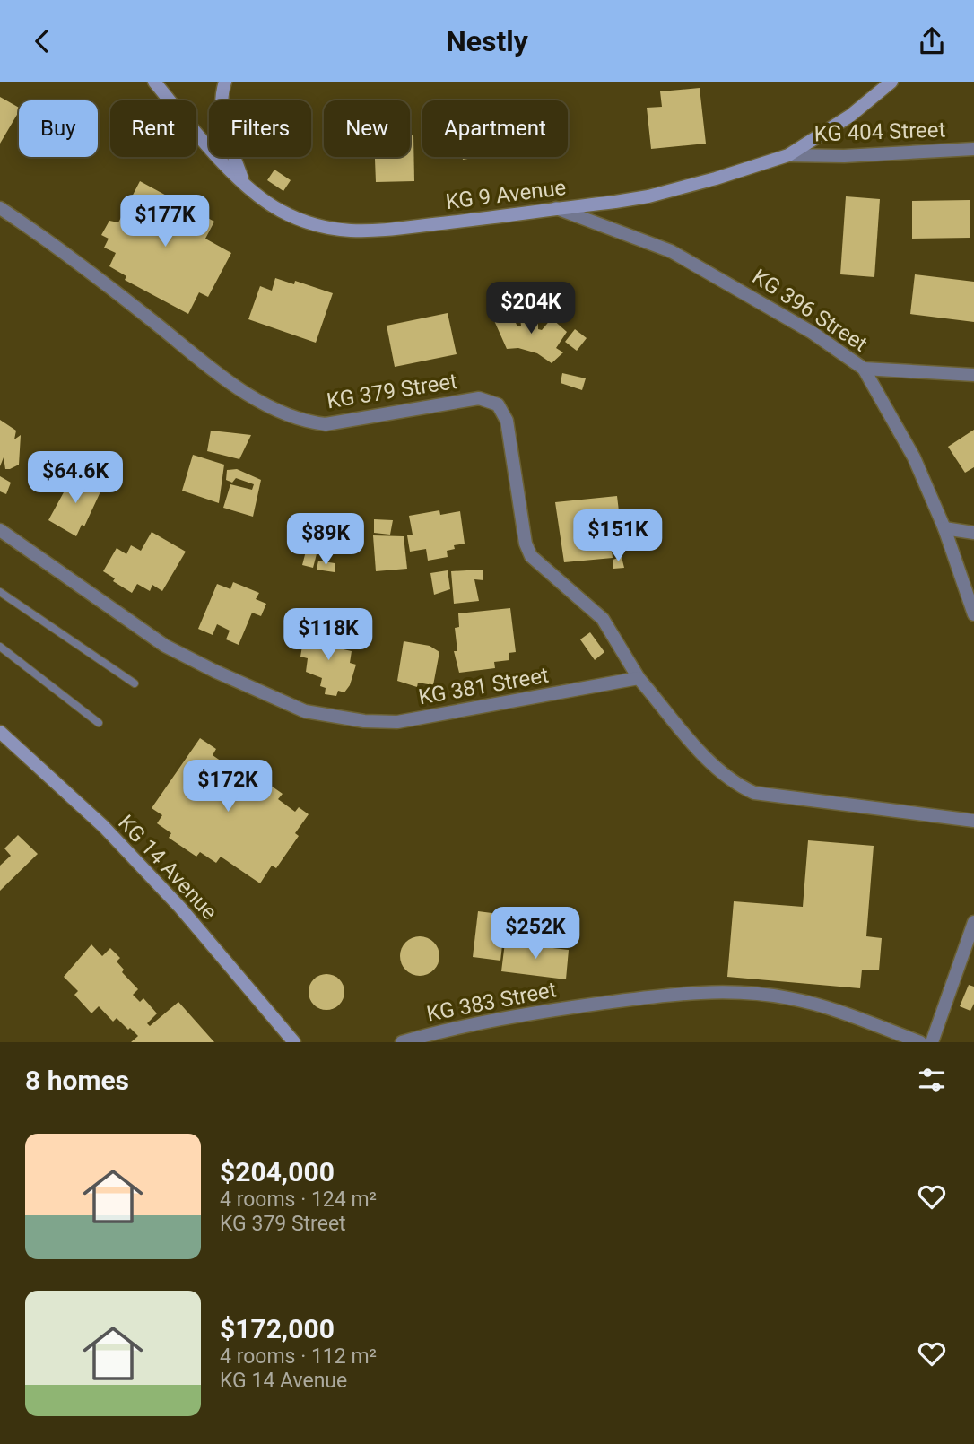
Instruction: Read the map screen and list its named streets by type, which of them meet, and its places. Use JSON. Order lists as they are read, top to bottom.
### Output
{
  "streets": {
    "main road": ["KG 9 Avenue", "KG 14 Avenue"],
    "street": [
      "KG 404 Street",
      "KG 396 Street",
      "KG 379 Street",
      "KG 381 Street",
      "KG 383 Street"
    ]
  },
  "crossings": [
    ["KG 404 Street", "KG 9 Avenue"],
    ["KG 9 Avenue", "KG 396 Street"],
    ["KG 379 Street", "KG 381 Street"]
  ],
  "page": {
    "header": "Nestly",
    "chip": [
      "Buy",
      "Rent",
      "Filters",
      "New",
      "Apartment"
    ],
    "price": [
      "$177K",
      "$204K",
      "$64.6K",
      "$151K",
      "$89K",
      "$118K",
      "$172K",
      "$252K"
    ],
    "heading": "8 homes",
    "list": [
      {
        "name": "$204,000",
        "note": "4 rooms · 124 m² · KG 379 Street"
      },
      {
        "name": "$172,000",
        "note": "4 rooms · 112 m² · KG 14 Avenue"
      }
    ]
  }
}
